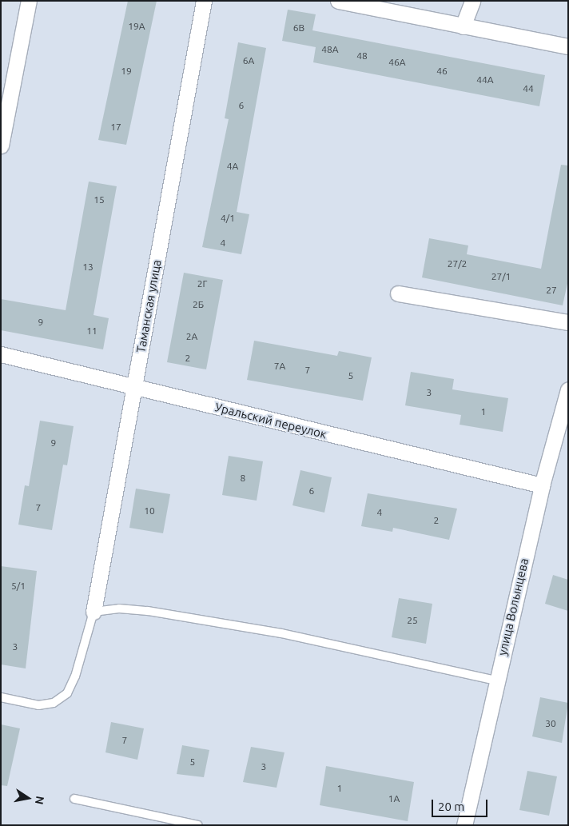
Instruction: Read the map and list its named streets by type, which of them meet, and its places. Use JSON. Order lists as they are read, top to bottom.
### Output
{
  "streets": {
    "street": ["Таманская улица", "Уральский переулок", "улица Волынцева"]
  },
  "crossings": [
    ["Таманская улица", "Уральский переулок"],
    ["Уральский переулок", "улица Волынцева"]
  ],
  "house_numbers": [
    "19А",
    "6В",
    "48А",
    "48",
    "6А",
    "46А",
    "19",
    "46",
    "44А",
    "44",
    "6",
    "17",
    "4А",
    "15",
    "4/1",
    "4",
    "27/2",
    "13",
    "27/1",
    "2Г",
    "27",
    "2Б",
    "9",
    "11",
    "2А",
    "2",
    "7А",
    "7",
    "5",
    "3",
    "1",
    "9",
    "8",
    "6",
    "7",
    "10",
    "4",
    "2",
    "5/1",
    "25",
    "3",
    "30",
    "7",
    "5",
    "3",
    "1",
    "1А"
  ],
  "scale_bar": "20 m",
  "north": "right"
}
